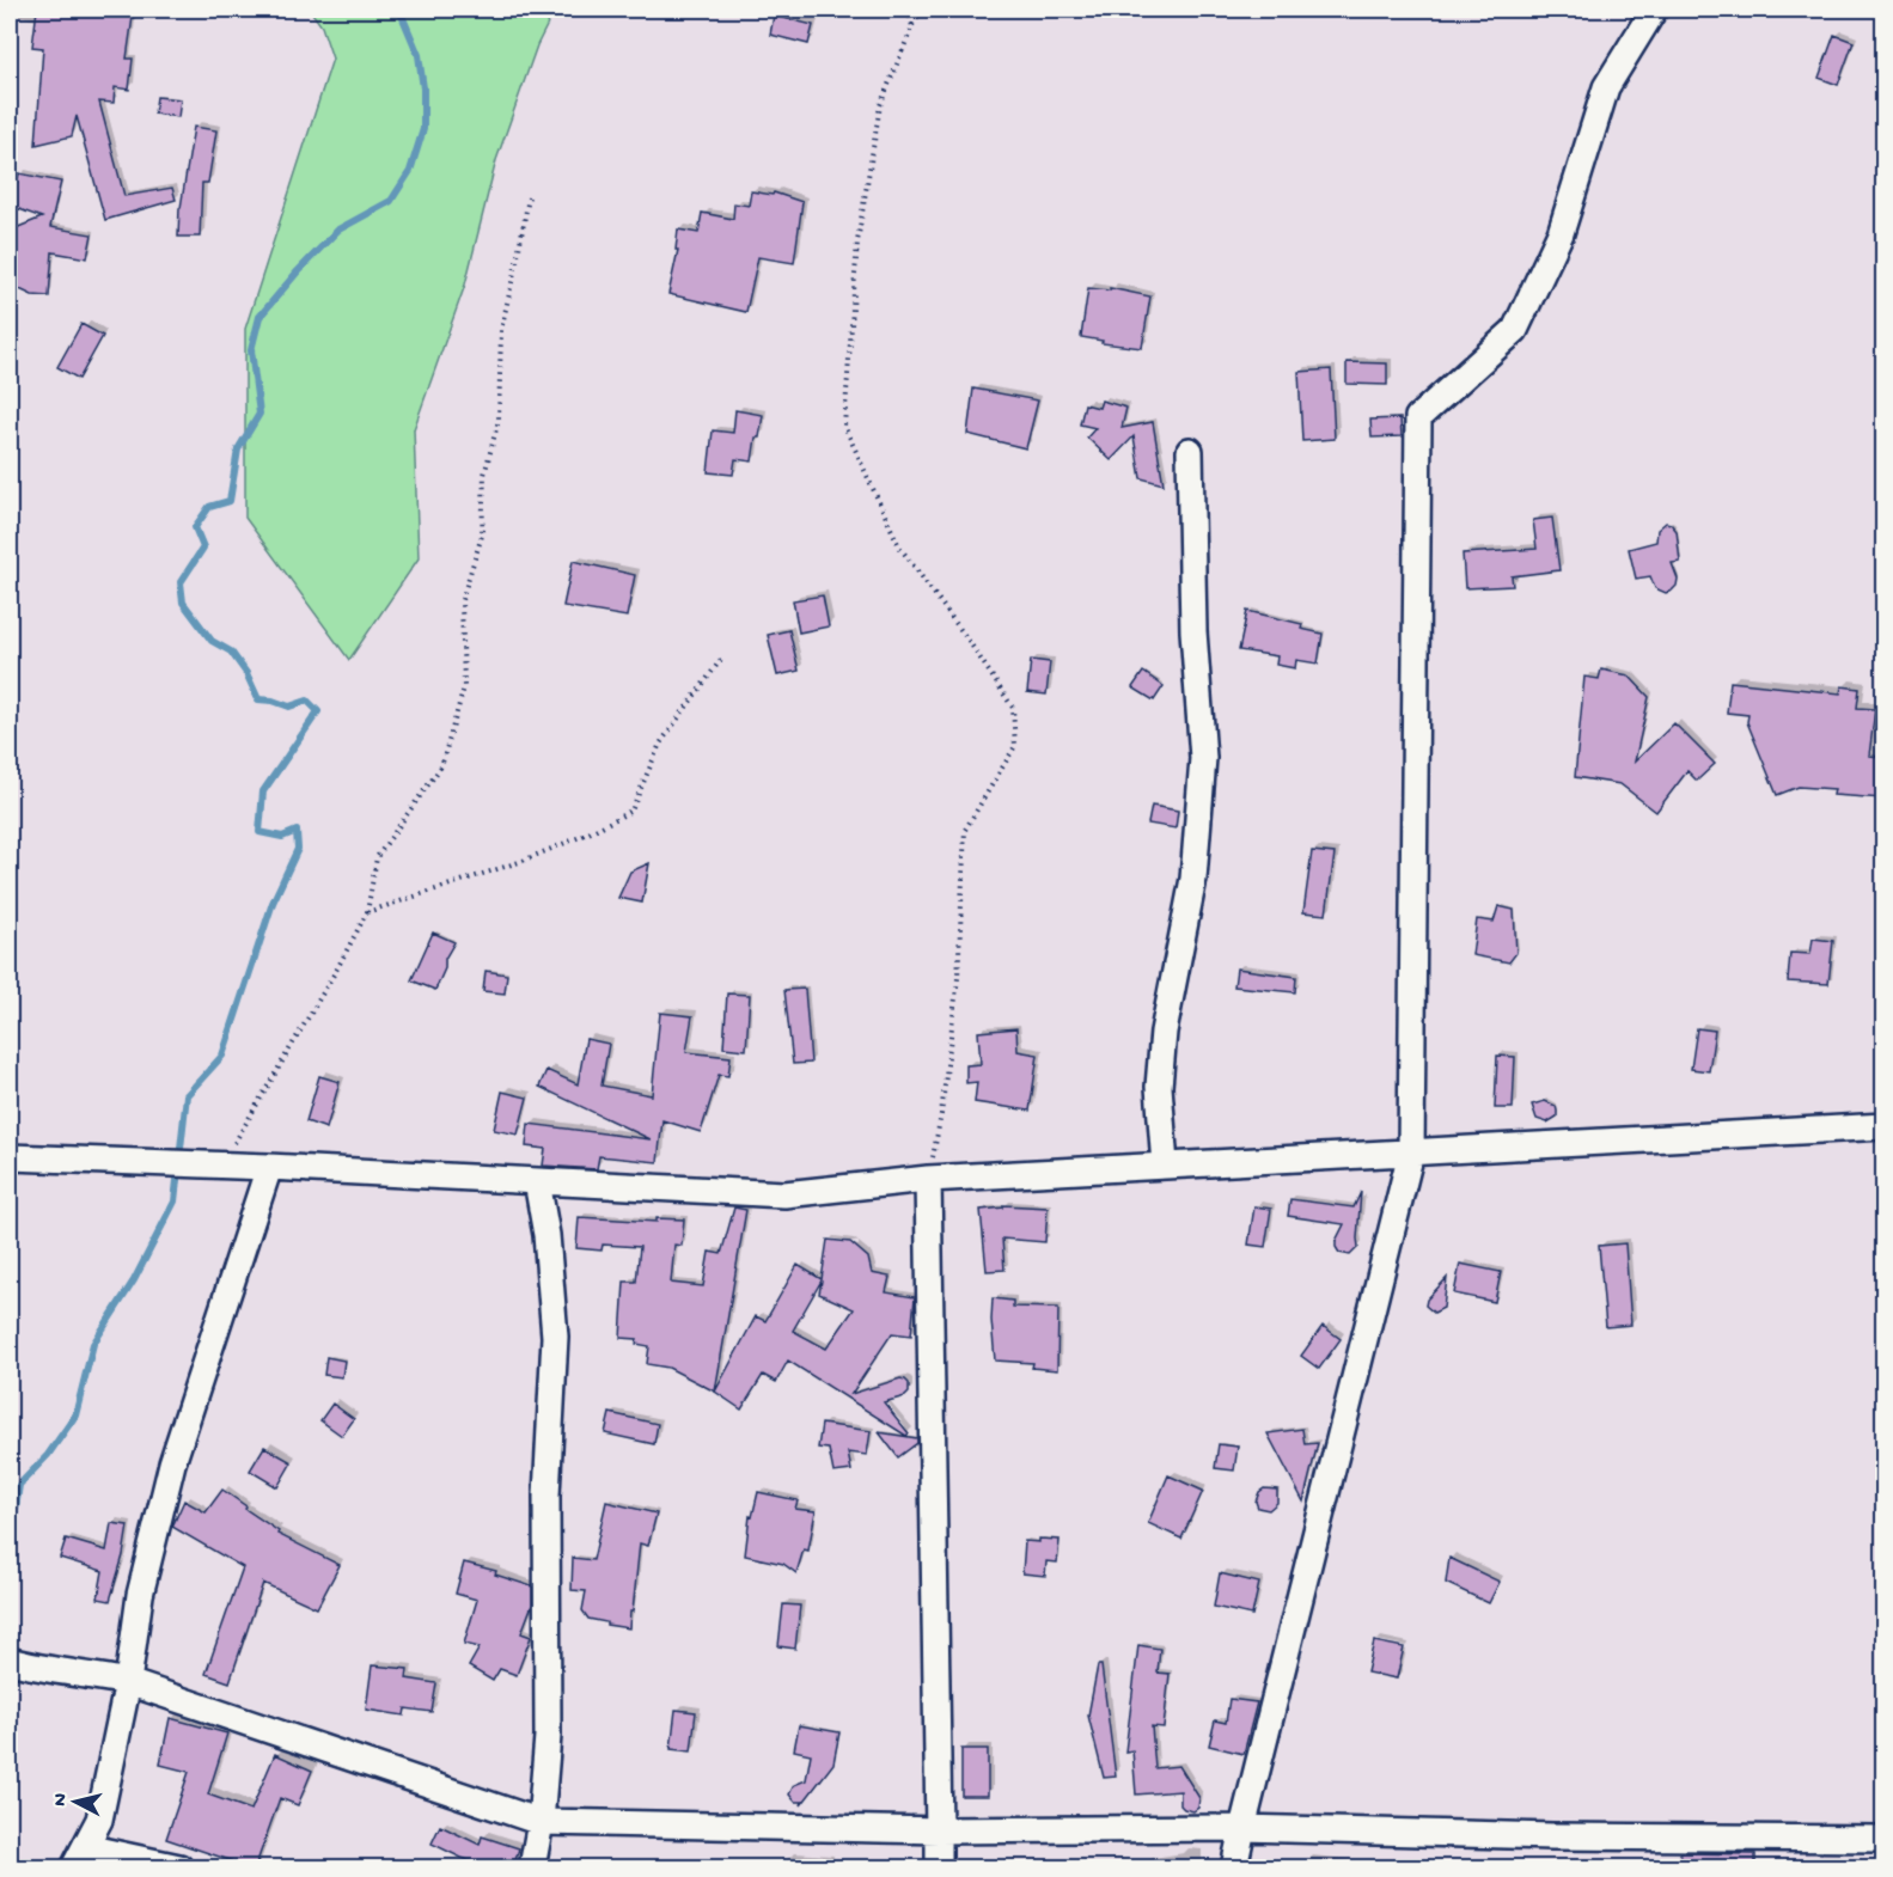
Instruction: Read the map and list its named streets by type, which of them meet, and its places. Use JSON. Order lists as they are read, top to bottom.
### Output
{
  "north": "left"
}
